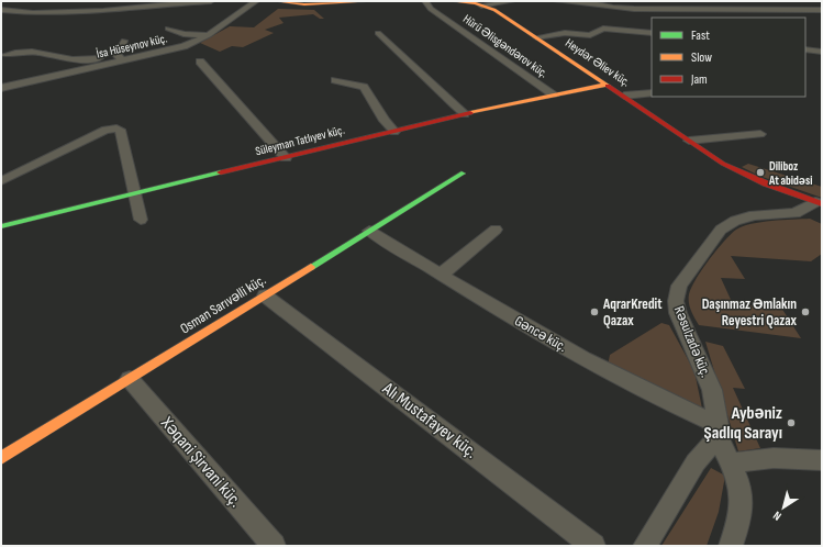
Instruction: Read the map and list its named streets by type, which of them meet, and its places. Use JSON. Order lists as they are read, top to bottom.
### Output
{
  "streets": {
    "street": [
      "İsa Hüseynov küç.",
      "Hürü Əlisgəndərov küç.",
      "Heydər Əliev küç.",
      "Süleyman Tatlıyev küç.",
      "Osman Sarıvəlli küç.",
      "Gəncə küç.",
      "Rəsulzadə küç.",
      "Alı Mustafayev küç.",
      "Xəqani Şirvani küç."
    ]
  },
  "crossings": [
    ["Hürü Əlisgəndərov küç.", "Süleyman Tatlıyev küç."],
    ["Heydər Əliev küç.", "Süleyman Tatlıyev küç."],
    ["Heydər Əliev küç.", "Rəsulzadə küç."],
    ["Osman Sarıvəlli küç.", "Gəncə küç."],
    ["Osman Sarıvəlli küç.", "Alı Mustafayev küç."],
    ["Osman Sarıvəlli küç.", "Xəqani Şirvani küç."],
    ["Gəncə küç.", "Rəsulzadə küç."]
  ],
  "places": [
    "Diliboz At abidəsi",
    "AqrarKredit Qazax",
    "Daşınmaz Əmlakın Reyestri Qazax",
    "Aybəniz Şadlıq Sarayı"
  ],
  "legend": ["Fast", "Slow", "Jam"],
  "north": "bottom left"
}
